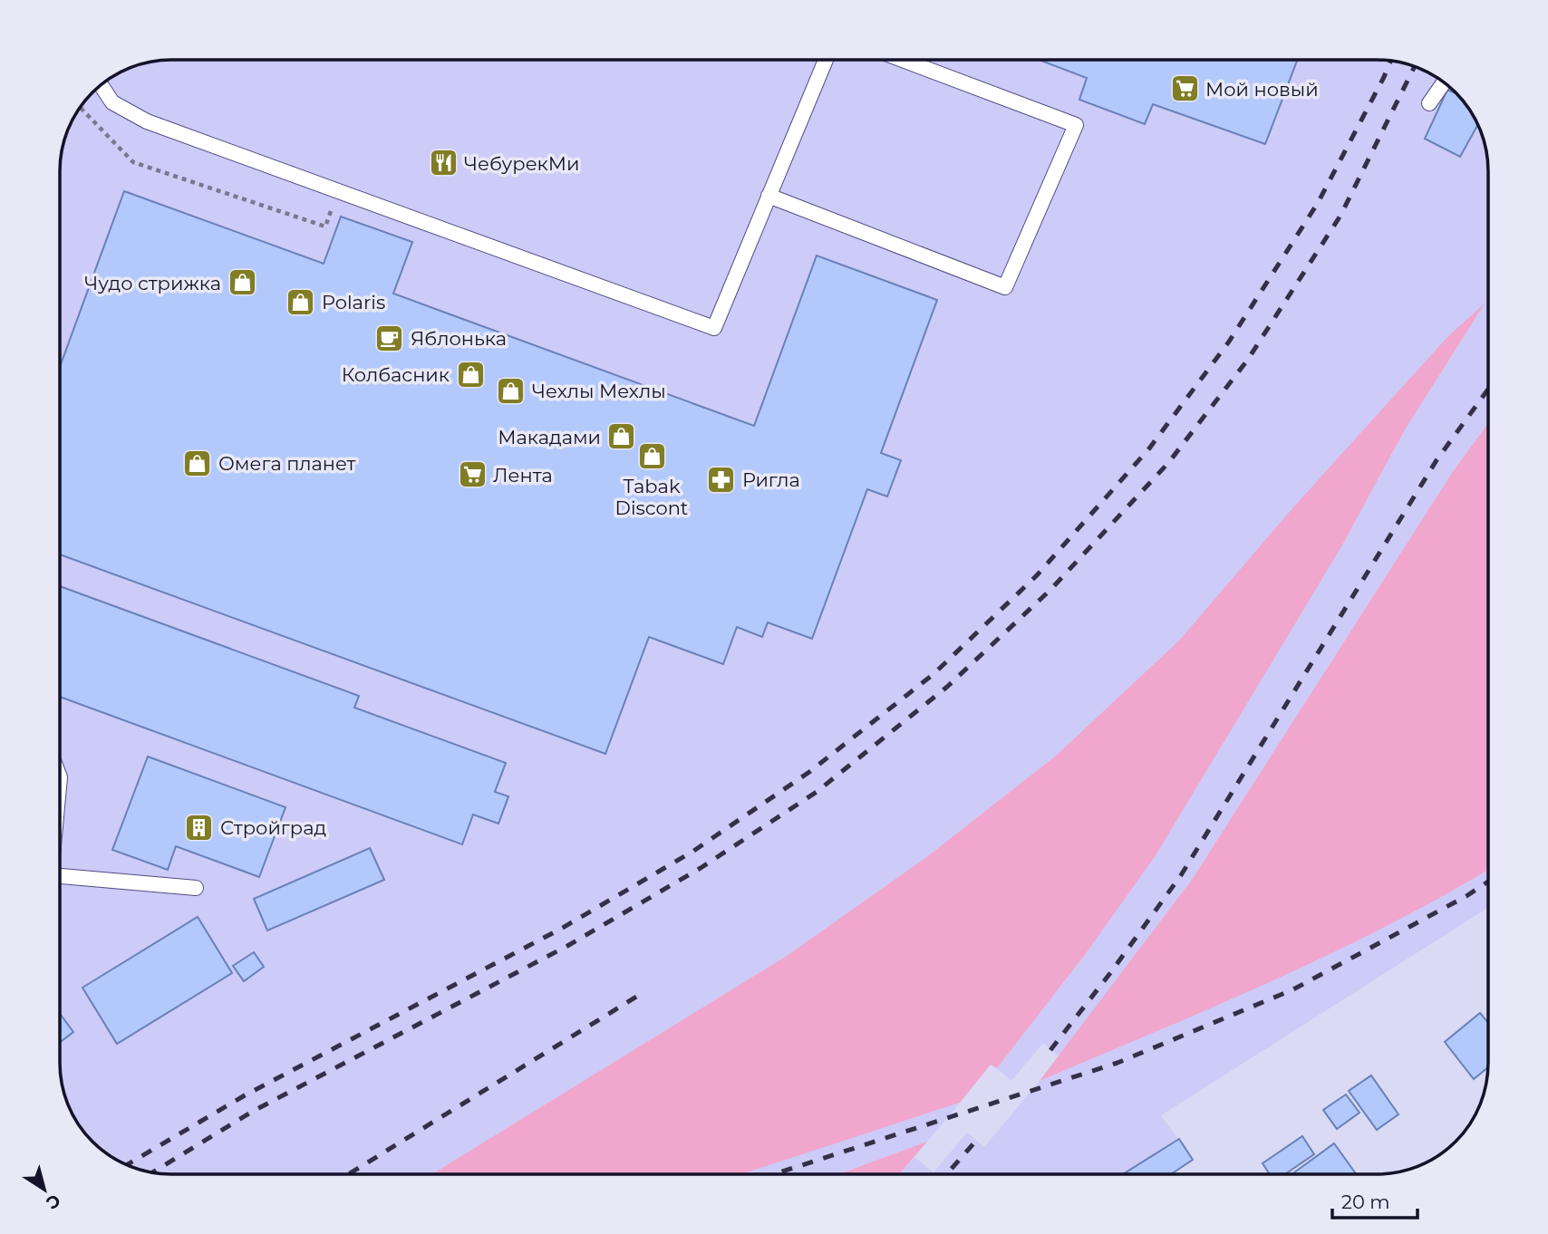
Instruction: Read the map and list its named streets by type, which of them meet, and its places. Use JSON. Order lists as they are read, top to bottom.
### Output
{
  "places": {
    "supermarket": ["Мой новый", "Лента"],
    "restaurant": ["ЧебурекМи"],
    "shop": [
      "Чудо стрижка",
      "Polaris",
      "Колбасник",
      "Чехлы Мехлы",
      "Макадами",
      "Tabak Discont",
      "Омега планет"
    ],
    "cafe": ["Яблонька"],
    "pharmacy": ["Ригла"],
    "building": ["Стройград"]
  },
  "scale_bar": "20 m",
  "north": "bottom right"
}
